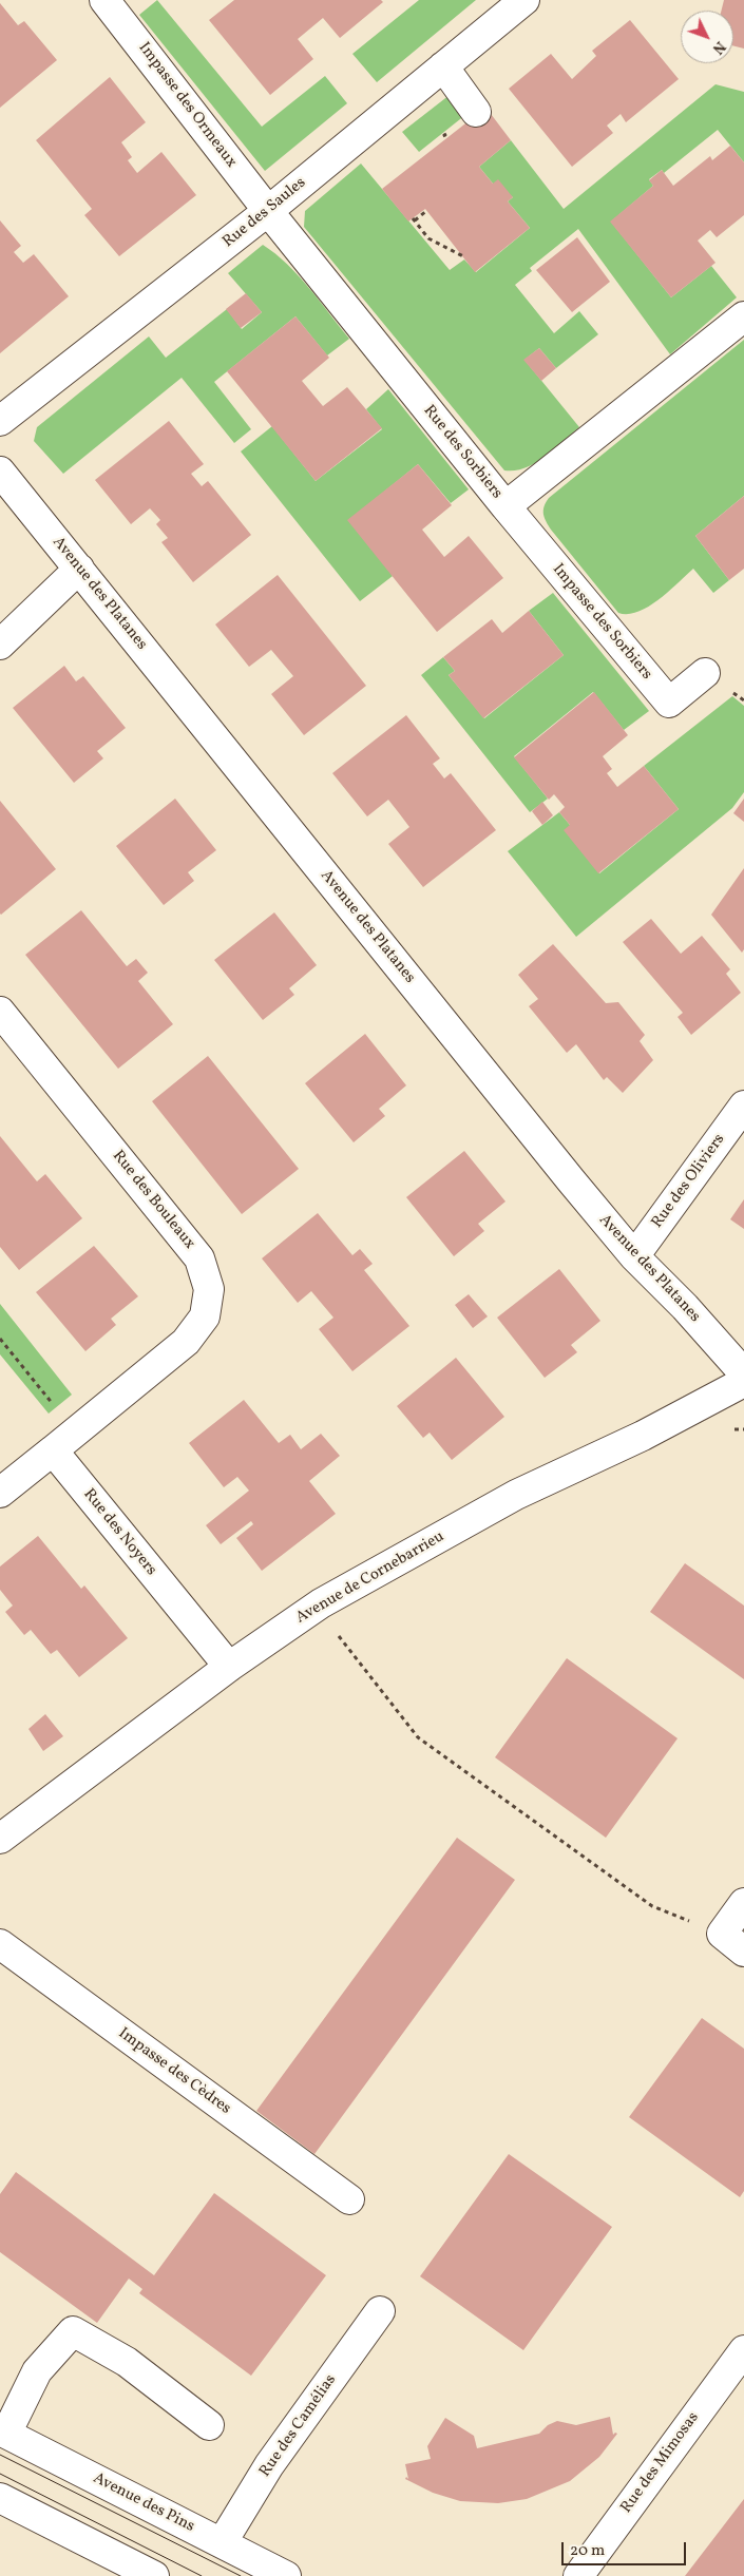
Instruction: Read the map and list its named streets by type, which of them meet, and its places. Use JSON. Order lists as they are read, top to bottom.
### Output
{
  "streets": {
    "street": [
      "Impasse des Ormeaux",
      "Rue des Saules",
      "Rue des Sorbiers",
      "Avenue des Platanes",
      "Impasse des Sorbiers",
      "Rue des Oliviers",
      "Rue des Bouleaux",
      "Rue des Noyers",
      "Avenue de Cornebarrieu",
      "Impasse des Cèdres",
      "Rue des Camélias",
      "Rue des Mimosas",
      "Avenue des Pins"
    ]
  },
  "crossings": [
    ["Impasse des Ormeaux", "Rue des Saules"],
    ["Impasse des Ormeaux", "Rue des Sorbiers"],
    ["Rue des Saules", "Rue des Sorbiers"],
    ["Rue des Sorbiers", "Impasse des Sorbiers"],
    ["Avenue des Platanes", "Rue des Oliviers"],
    ["Rue des Bouleaux", "Rue des Noyers"],
    ["Rue des Noyers", "Avenue de Cornebarrieu"],
    ["Rue des Camélias", "Avenue des Pins"]
  ],
  "scale_bar": "20 m",
  "north": "bottom right"
}
